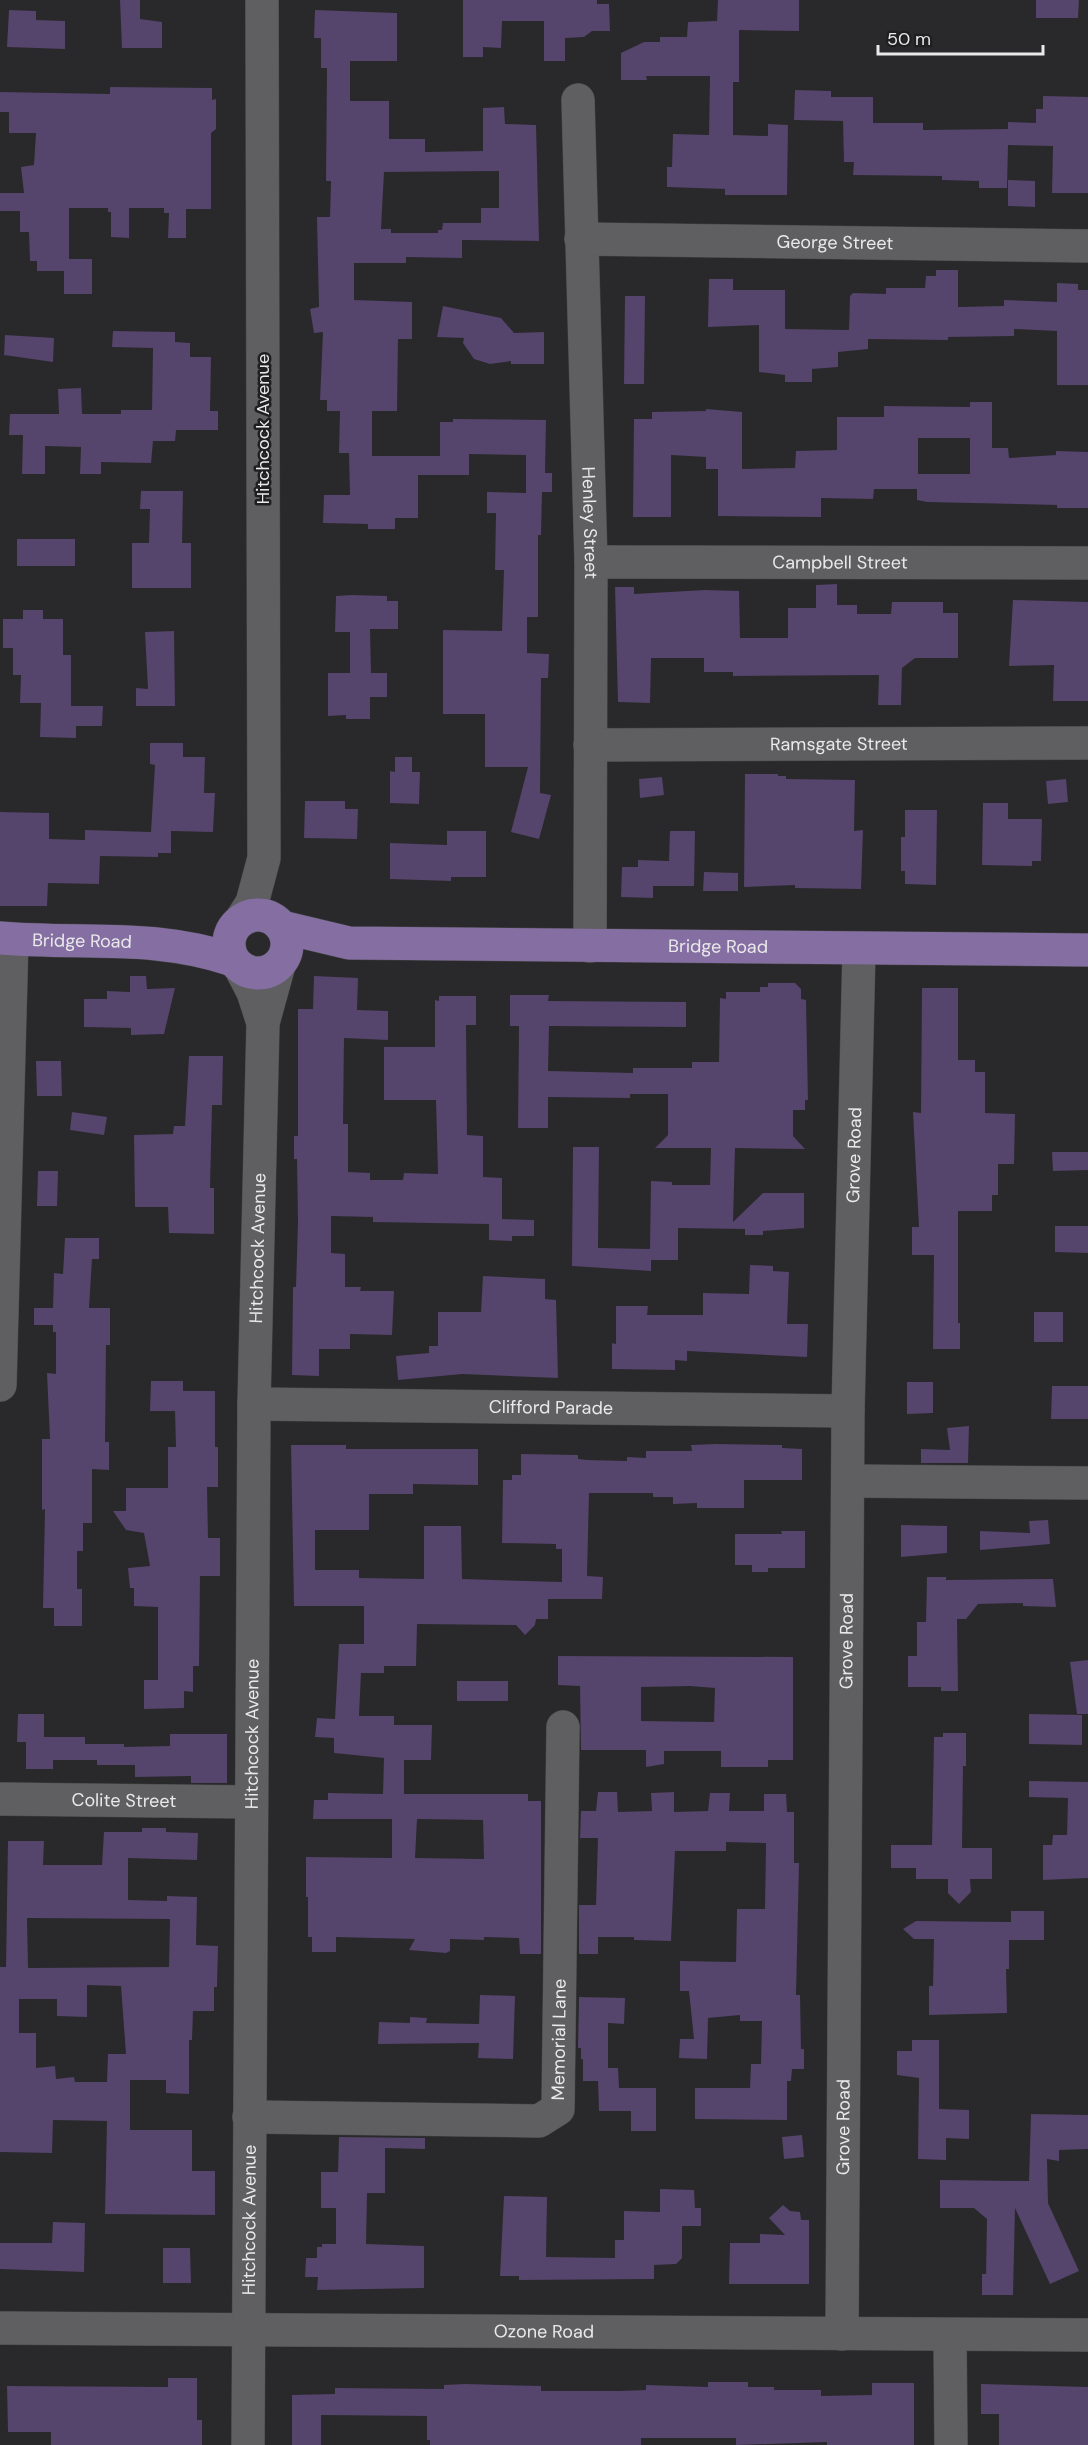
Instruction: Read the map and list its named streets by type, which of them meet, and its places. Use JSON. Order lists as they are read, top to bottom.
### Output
{
  "streets": {
    "main road": ["Bridge Road"],
    "street": [
      "George Street",
      "Hitchcock Avenue",
      "Henley Street",
      "Campbell Street",
      "Ramsgate Street",
      "Grove Road",
      "Clifford Parade",
      "Colite Street",
      "Memorial Lane",
      "Ozone Road"
    ]
  },
  "crossings": [
    ["George Street", "Henley Street"],
    ["Hitchcock Avenue", "Bridge Road"],
    ["Hitchcock Avenue", "Clifford Parade"],
    ["Hitchcock Avenue", "Colite Street"],
    ["Hitchcock Avenue", "Memorial Lane"],
    ["Hitchcock Avenue", "Ozone Road"],
    ["Henley Street", "Campbell Street"],
    ["Henley Street", "Ramsgate Street"],
    ["Henley Street", "Bridge Road"],
    ["Bridge Road", "Grove Road"],
    ["Grove Road", "Clifford Parade"],
    ["Grove Road", "Ozone Road"]
  ],
  "scale_bar": "50 m"
}
